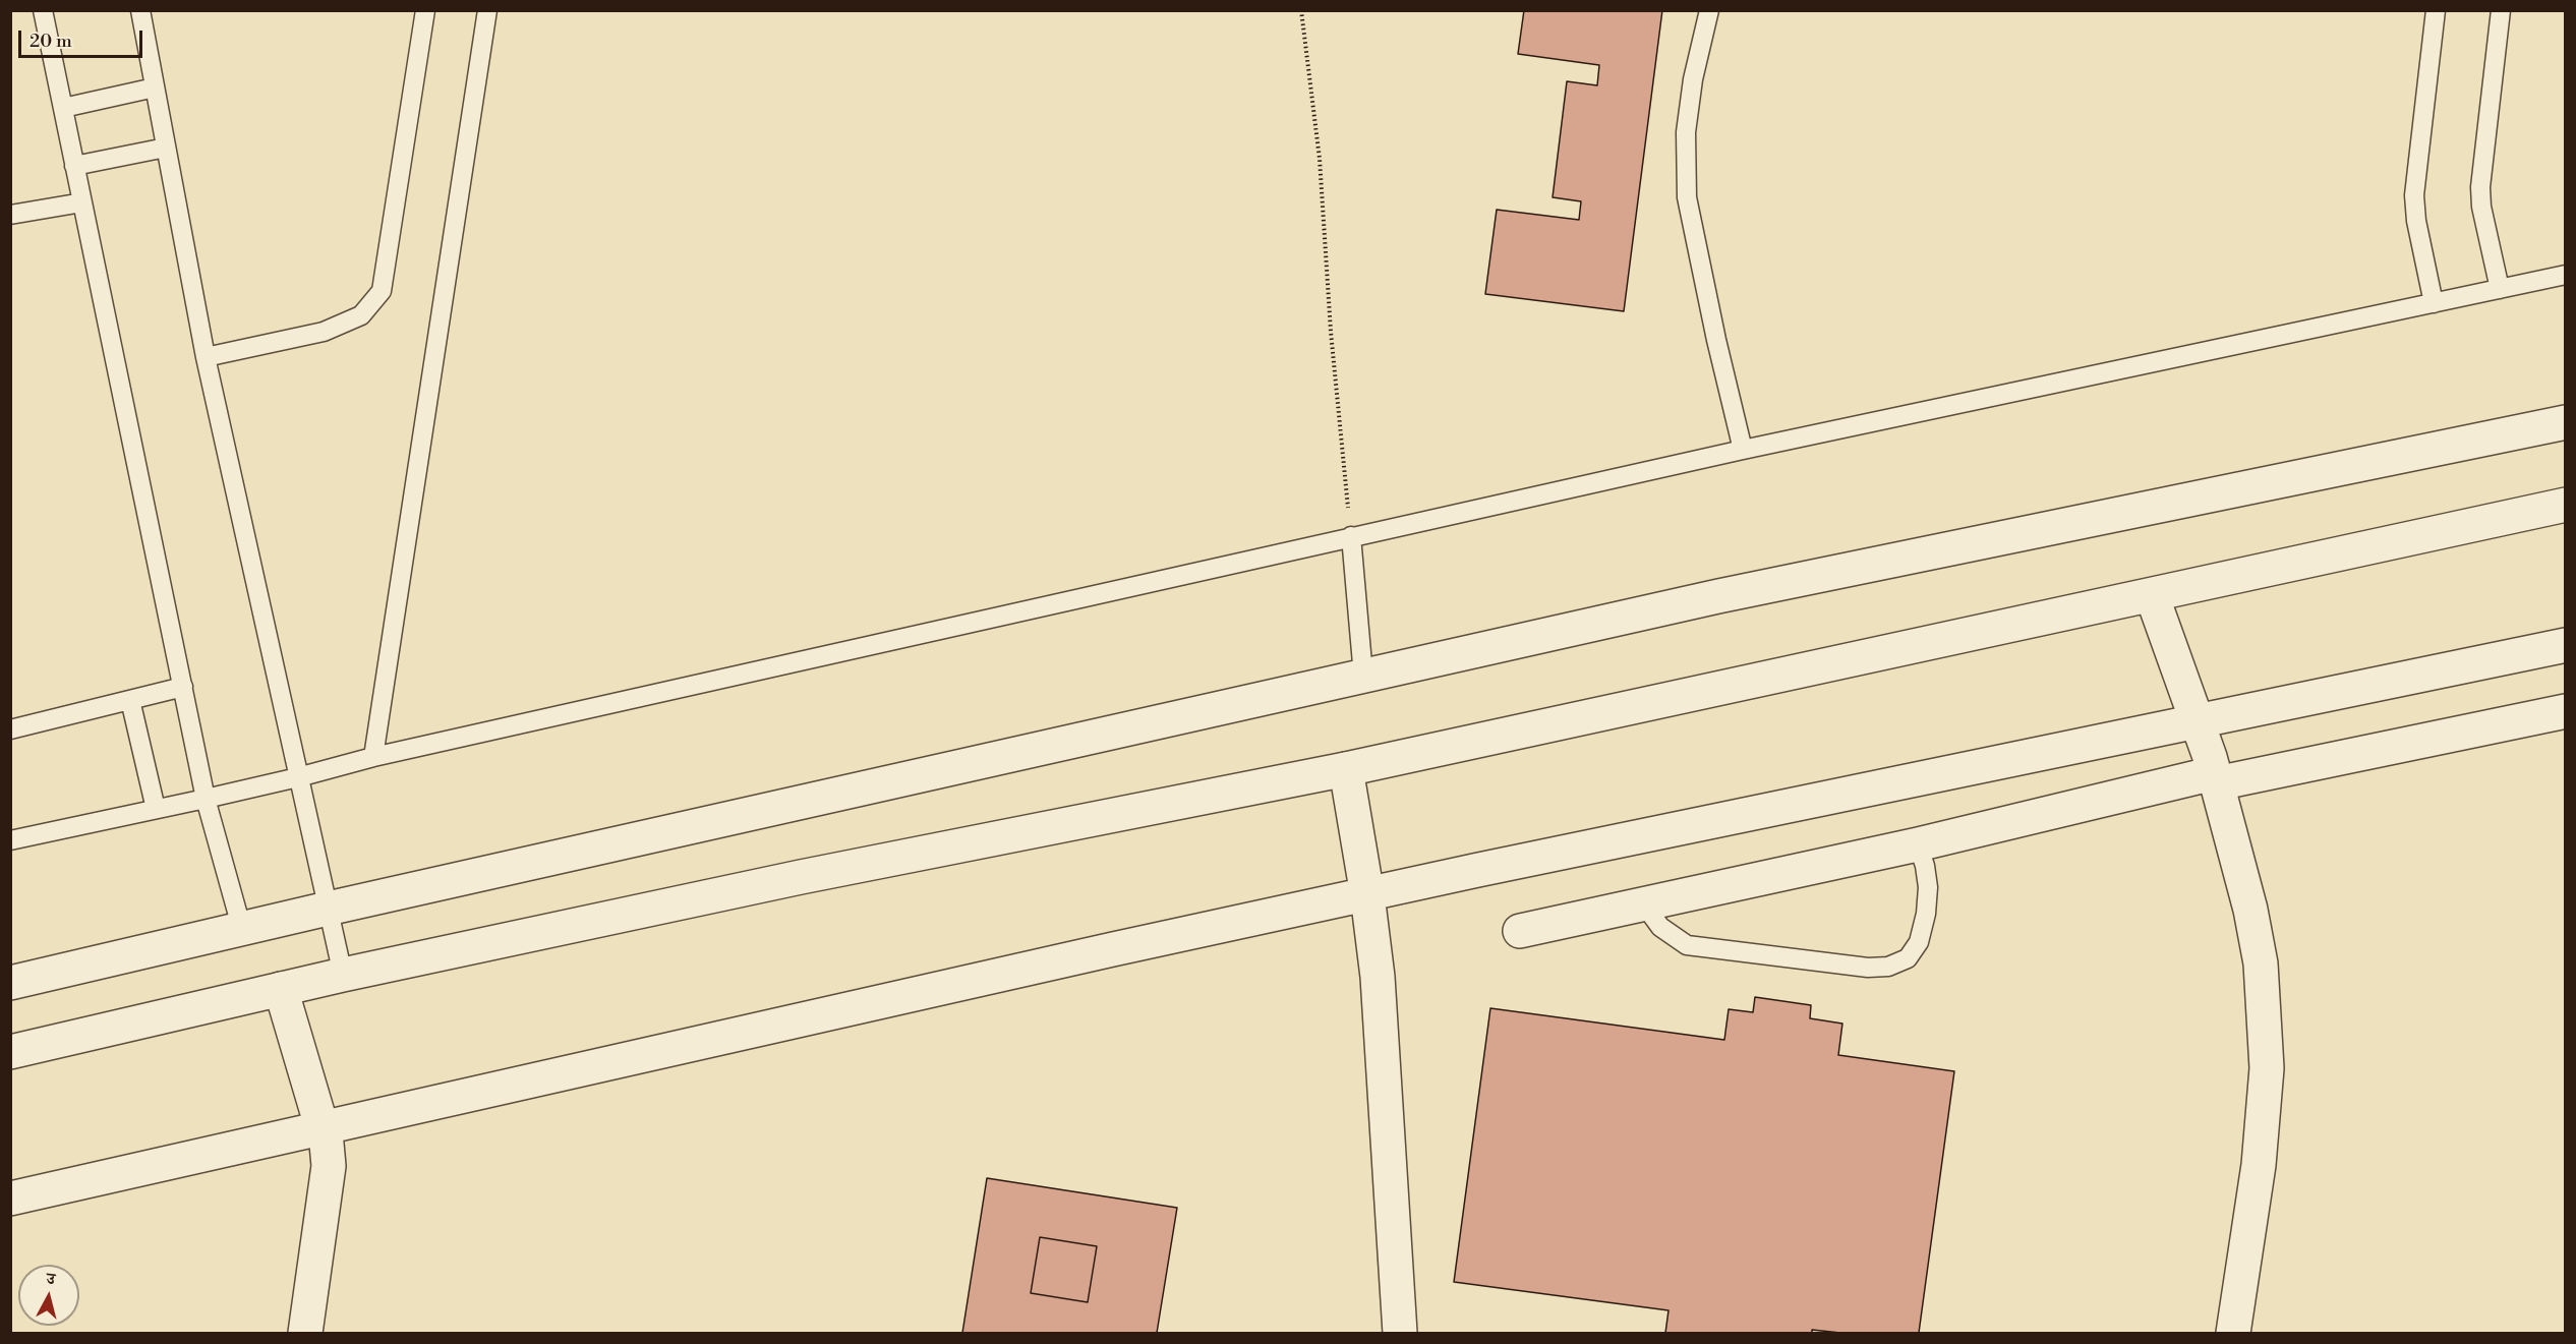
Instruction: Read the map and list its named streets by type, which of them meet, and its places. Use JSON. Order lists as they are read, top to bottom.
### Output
{
  "scale_bar": "20 m",
  "north": "top"
}
